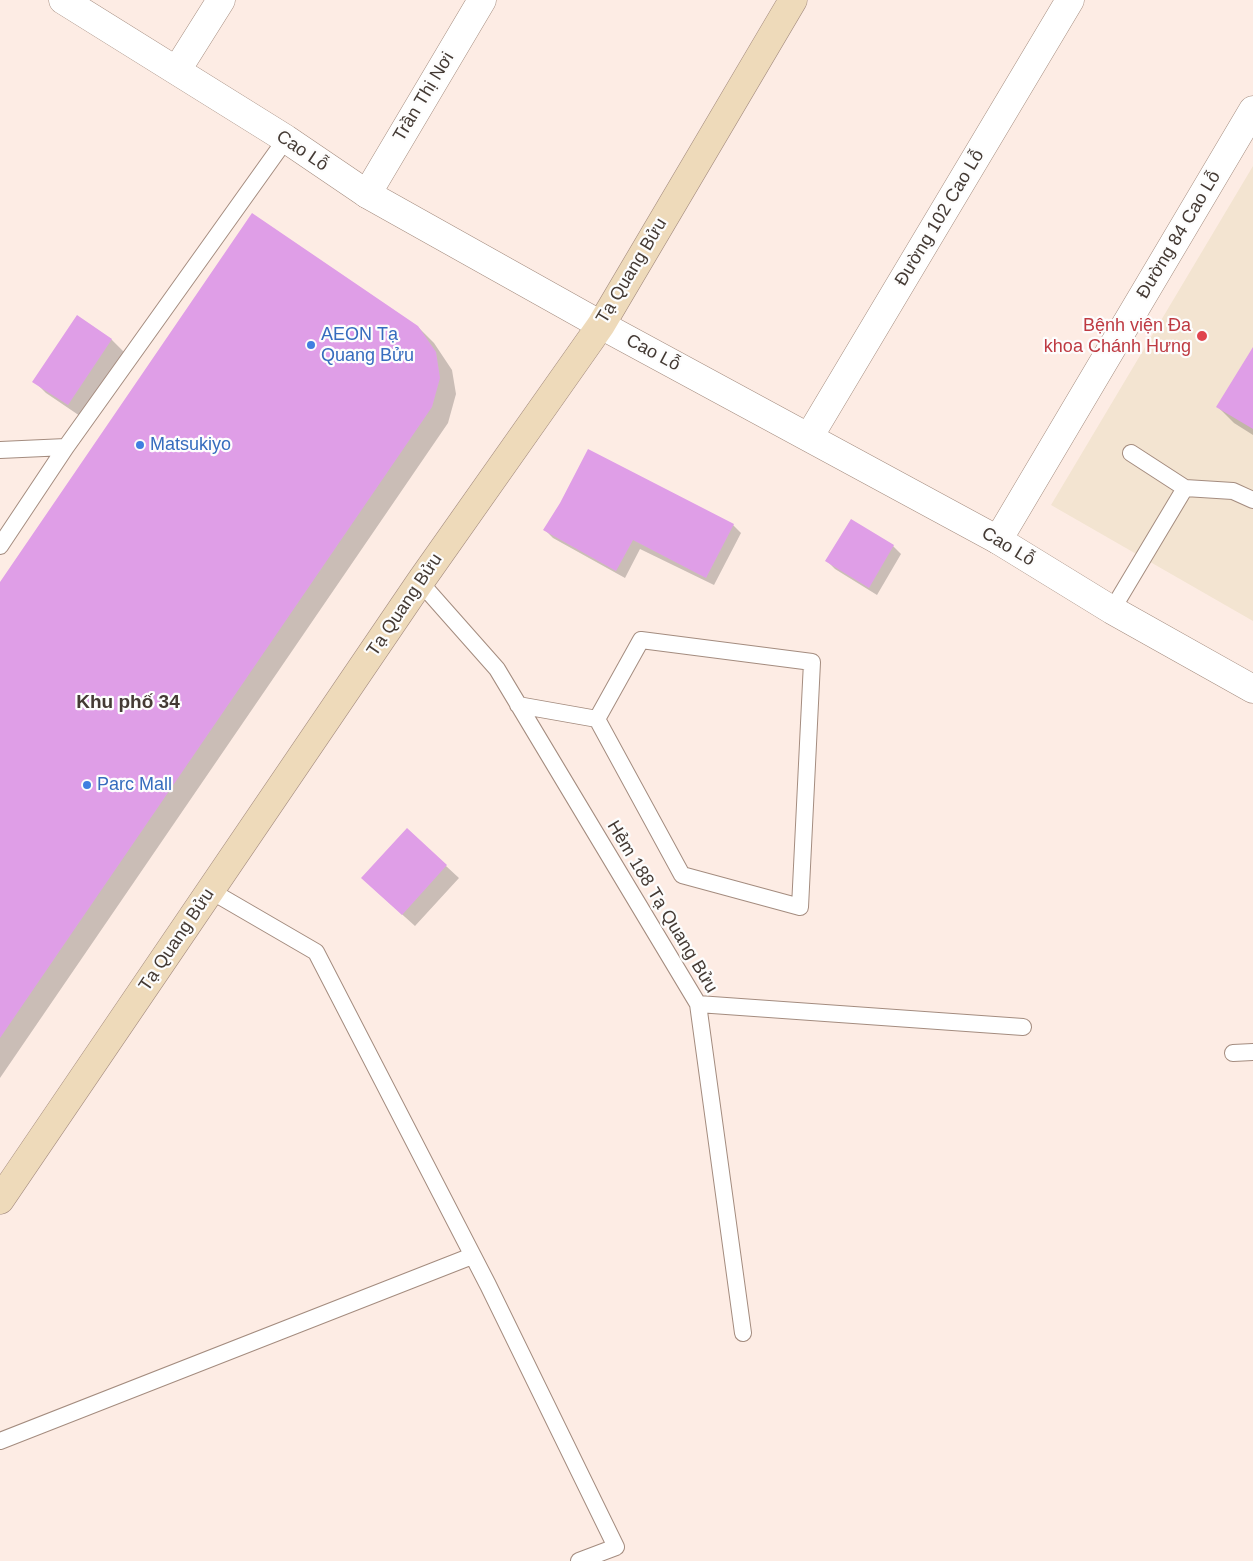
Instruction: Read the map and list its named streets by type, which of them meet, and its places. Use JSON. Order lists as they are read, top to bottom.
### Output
{
  "streets": {
    "main road": ["Tạ Quang Bửu"],
    "street": [
      "Trần Thị Nơi",
      "Cao Lỗ",
      "Đường 102 Cao Lỗ",
      "Đường 84 Cao Lỗ"
    ],
    "lane": ["Hẻm 188 Tạ Quang Bửu"]
  },
  "crossings": [
    ["Trần Thị Nơi", "Cao Lỗ"],
    ["Cao Lỗ", "Đường 102 Cao Lỗ"],
    ["Cao Lỗ", "Đường 84 Cao Lỗ"],
    ["Cao Lỗ", "Tạ Quang Bửu"],
    ["Tạ Quang Bửu", "Hẻm 188 Tạ Quang Bửu"]
  ],
  "districts": ["Khu phố 34"],
  "places": [
    "Bệnh viện Đa khoa Chánh Hưng",
    "AEON Tạ Quang Bửu",
    "Matsukiyo",
    "Parc Mall"
  ]
}
